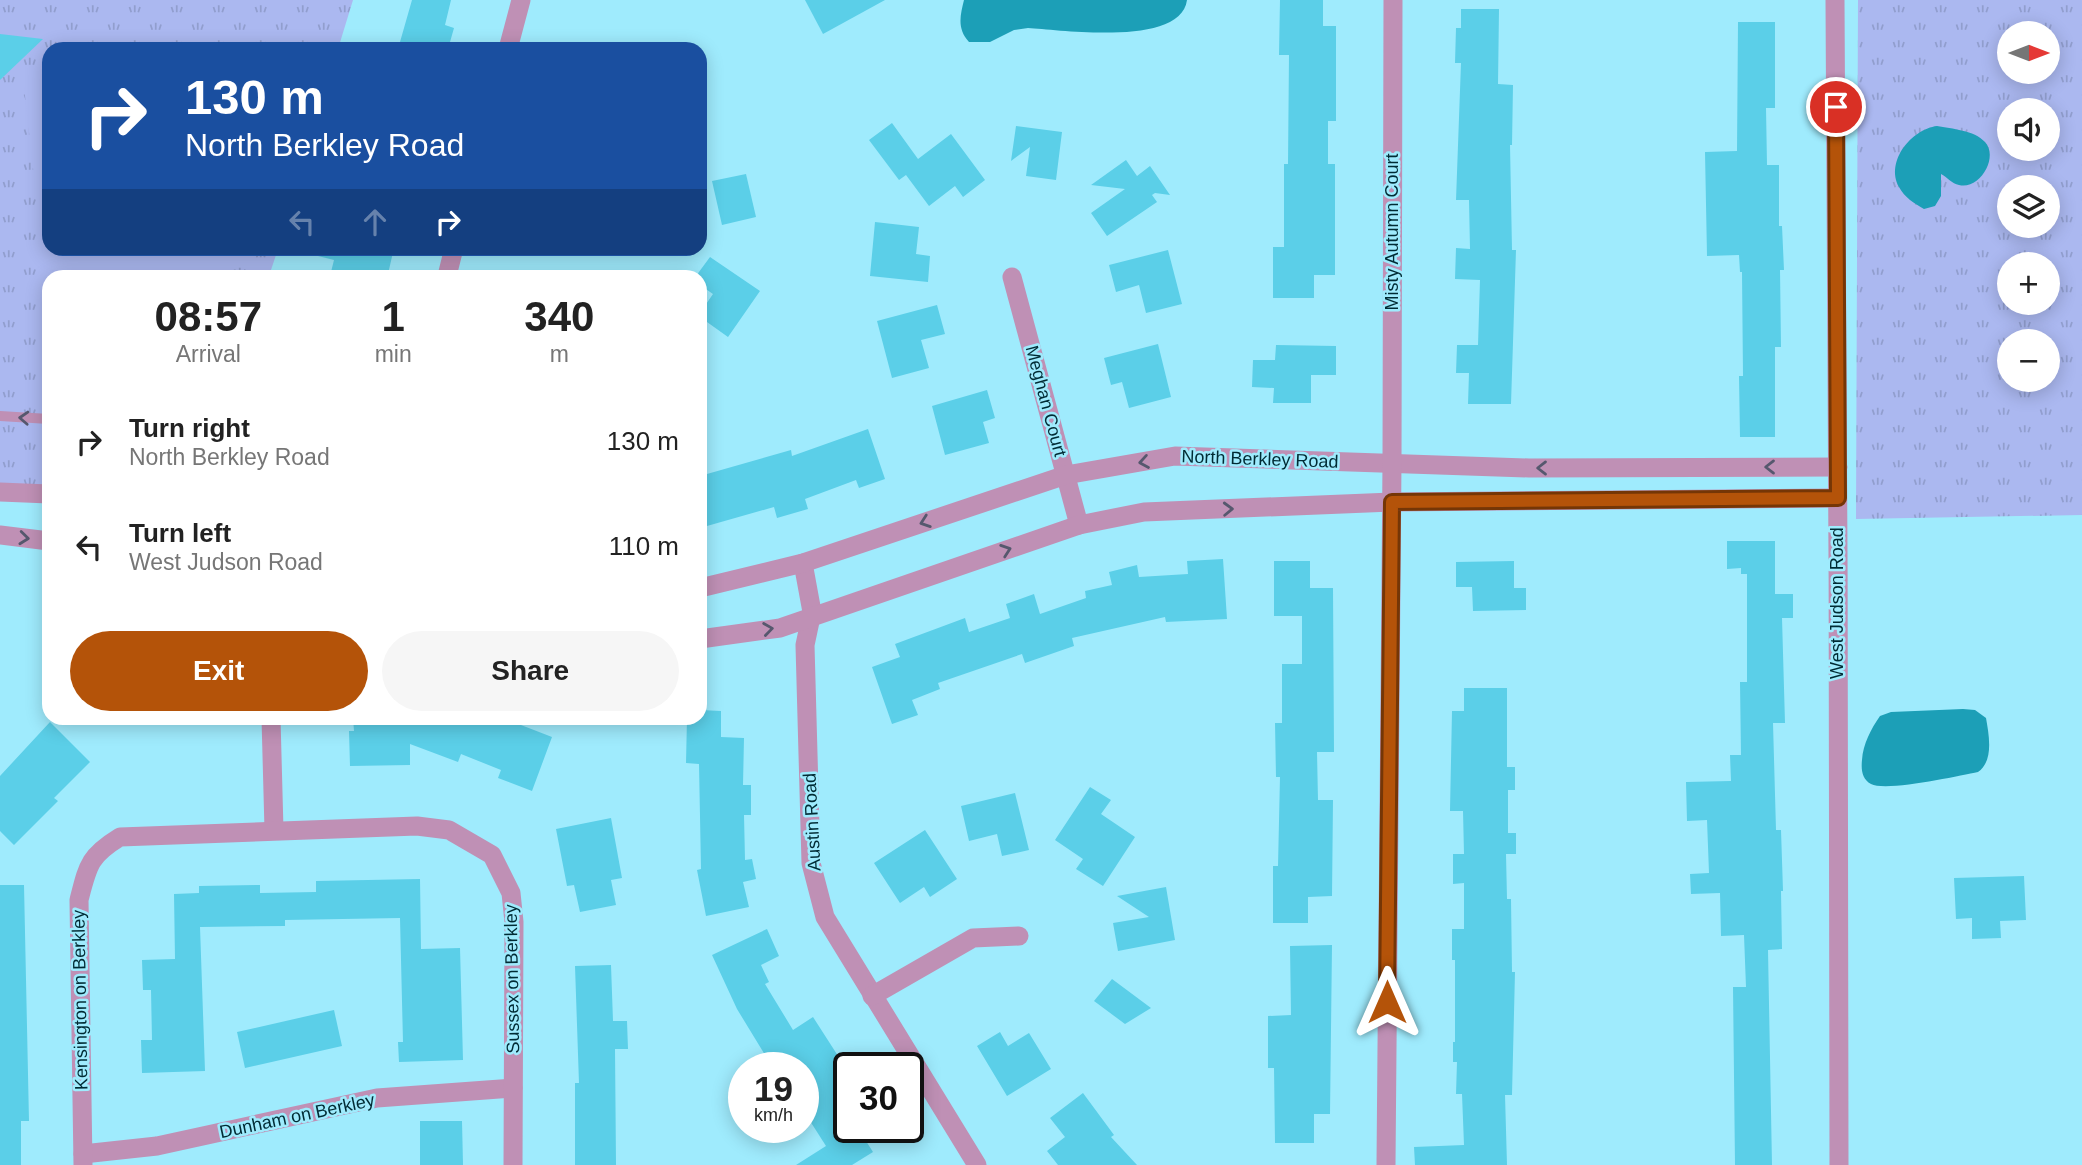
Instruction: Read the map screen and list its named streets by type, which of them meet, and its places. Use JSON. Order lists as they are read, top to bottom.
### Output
{
  "streets": {
    "street": [
      "Misty Autumn Court",
      "Meghan Court",
      "North Berkley Road",
      "West Judson Road",
      "Austin Road",
      "Sussex on Berkley",
      "Kensington on Berkley",
      "Dunham on Berkley"
    ]
  },
  "crossings": [
    ["Misty Autumn Court", "North Berkley Road"],
    ["Meghan Court", "North Berkley Road"],
    ["North Berkley Road", "West Judson Road"],
    ["North Berkley Road", "Austin Road"],
    ["Sussex on Berkley", "Kensington on Berkley"],
    ["Sussex on Berkley", "Dunham on Berkley"],
    ["Kensington on Berkley", "Dunham on Berkley"]
  ],
  "north": "right",
  "page": {
    "map_buttons": ["+", "−"],
    "turn": ["130 m", "North Berkley Road"],
    "eta": [
      "08:57",
      "Arrival",
      "1",
      "min",
      "340",
      "m"
    ],
    "list": [
      {
        "name": "Turn right",
        "note": "North Berkley Road",
        "value": "130 m"
      },
      {
        "name": "Turn left",
        "note": "West Judson Road",
        "value": "110 m"
      }
    ],
    "buttons": ["Exit", "Share"],
    "speed": "19 km/h",
    "limit": "30"
  }
}
